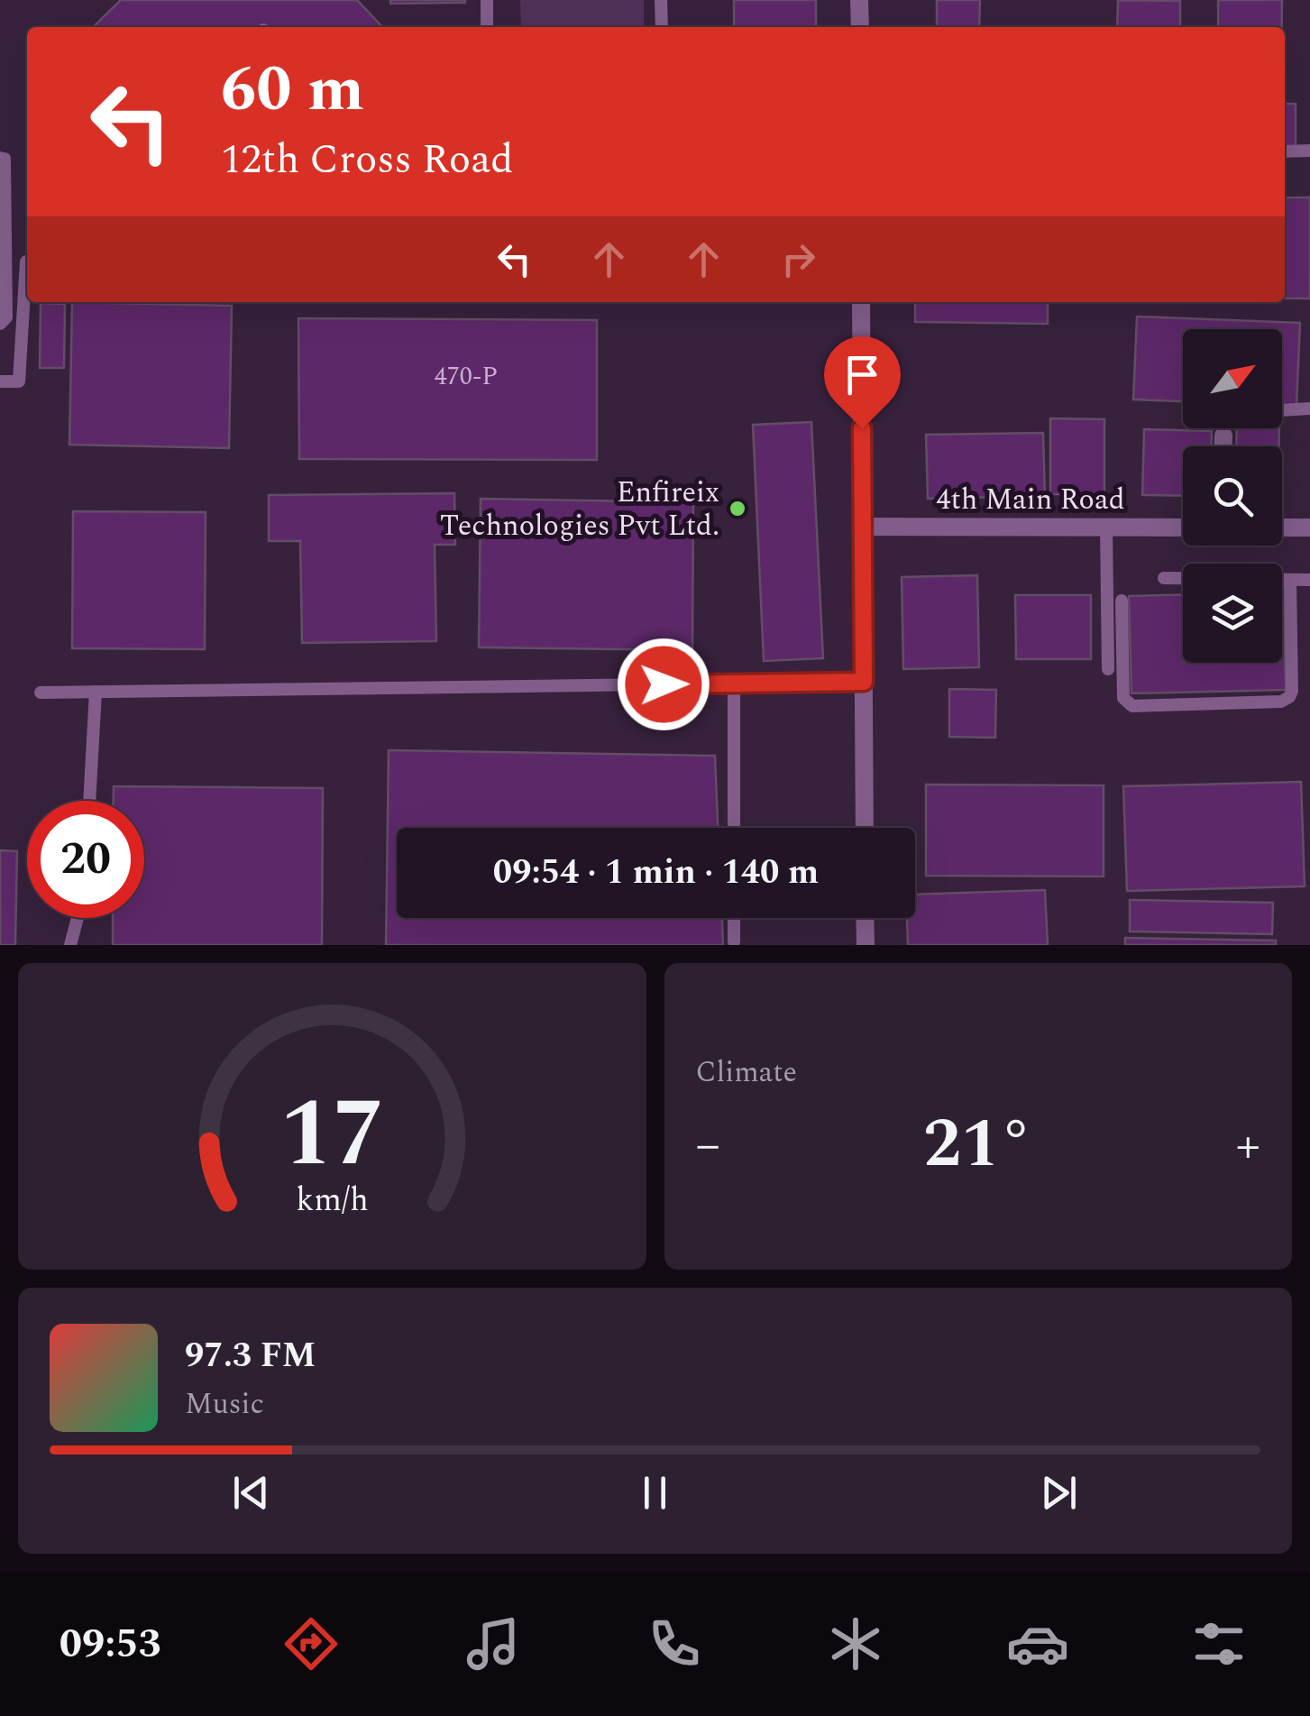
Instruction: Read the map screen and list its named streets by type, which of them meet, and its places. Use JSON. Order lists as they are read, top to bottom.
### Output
{
  "streets": {
    "street": ["4th Main Road"]
  },
  "places": ["Enfireix Technologies Pvt Ltd."],
  "house_numbers": ["470-P"],
  "north": "top right",
  "page": {
    "turn": ["60 m", "12th Cross Road"],
    "limit": "20",
    "trip": "09:54 · 1 min · 140 m",
    "tile": "Climate",
    "heat": ["−", "21°", "+"],
    "song": ["97.3 FM", "Music"],
    "tabs": "09:53",
    "gauge": ["17", "km/h"]
  }
}
